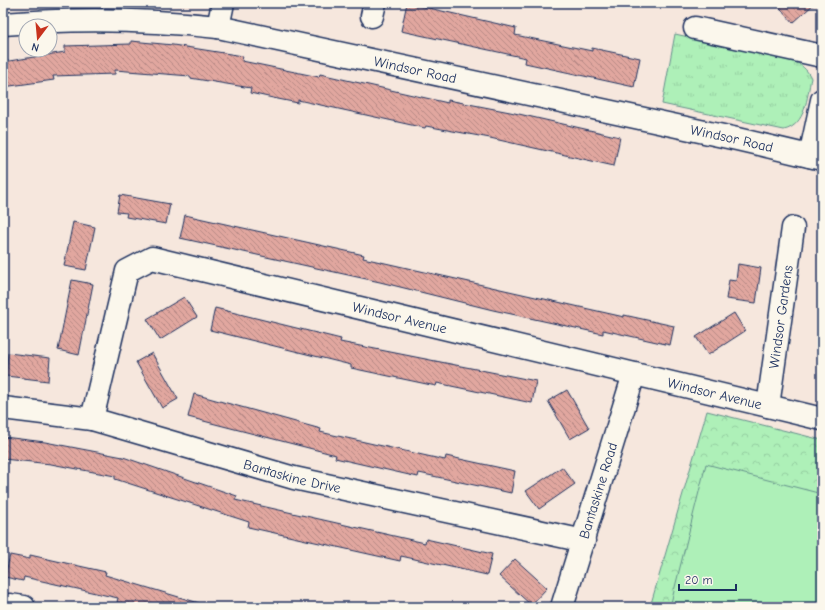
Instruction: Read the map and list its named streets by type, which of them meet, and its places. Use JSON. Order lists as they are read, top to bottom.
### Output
{
  "streets": {
    "street": [
      "Windsor Road",
      "Windsor Avenue",
      "Windsor Gardens",
      "Bantaskine Drive",
      "Bantaskine Road"
    ]
  },
  "crossings": [
    ["Windsor Avenue", "Windsor Gardens"],
    ["Windsor Avenue", "Bantaskine Drive"],
    ["Windsor Avenue", "Bantaskine Road"],
    ["Bantaskine Drive", "Bantaskine Road"]
  ],
  "scale_bar": "20 m",
  "north": "bottom"
}
